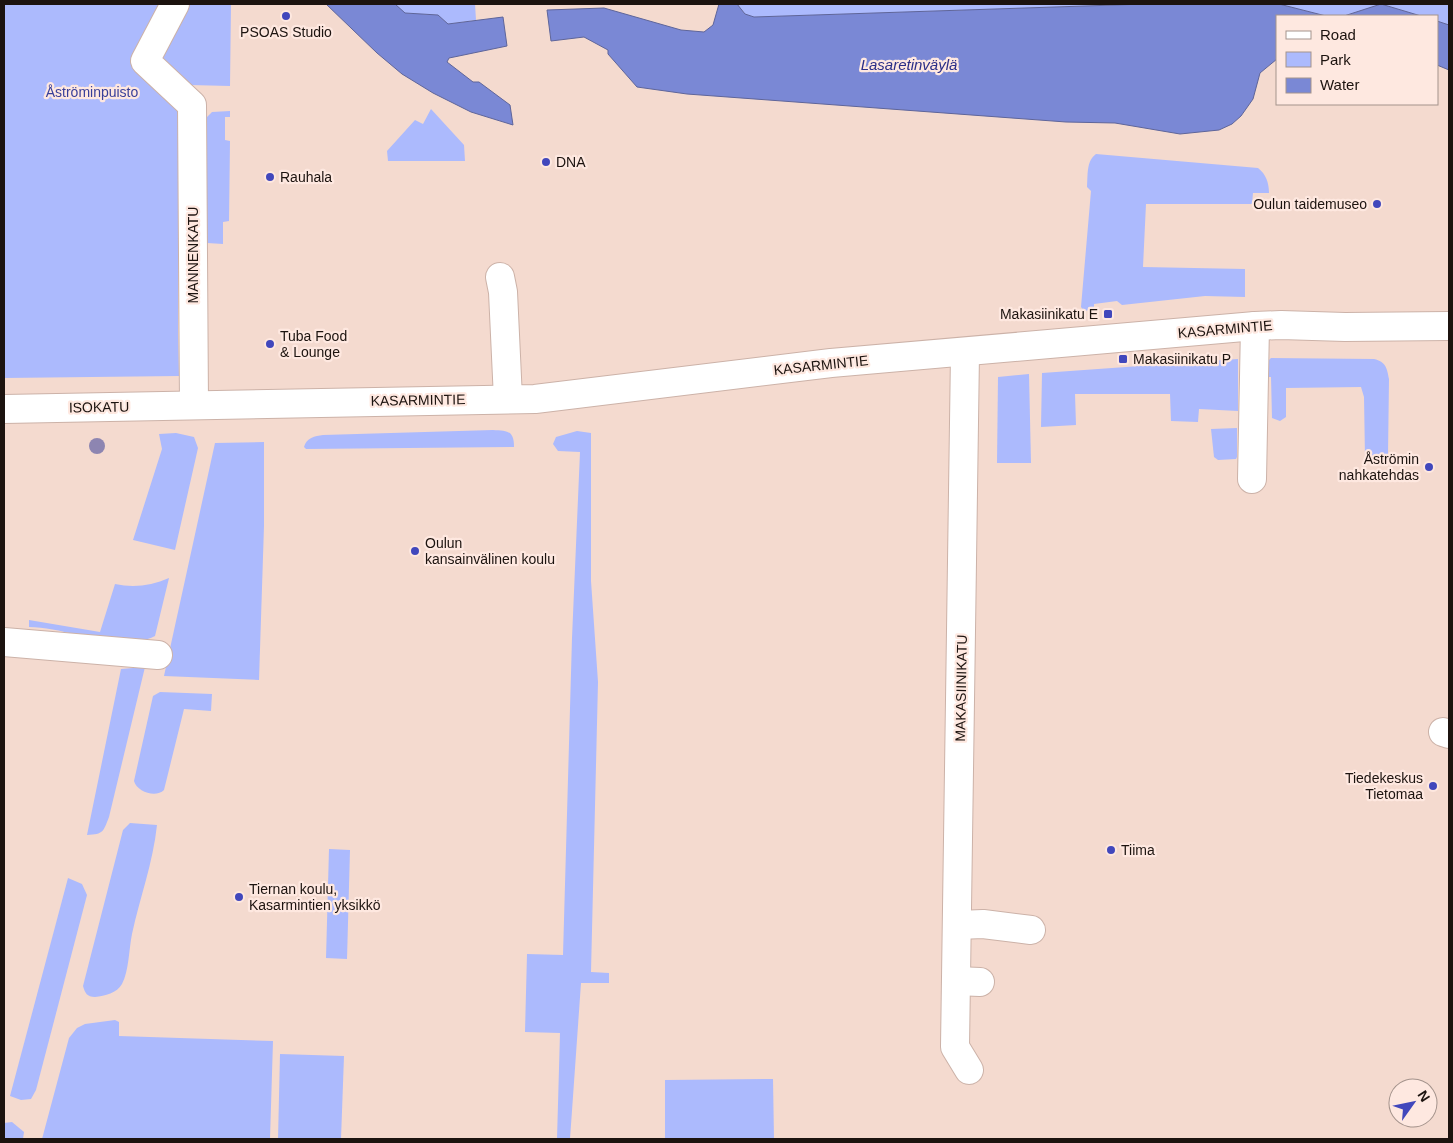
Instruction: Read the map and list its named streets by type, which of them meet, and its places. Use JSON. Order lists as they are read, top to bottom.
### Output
{
  "streets": {
    "street": [
      "MANNENKATU",
      "KASARMINTIE",
      "ISOKATU",
      "MAKASIINIKATU"
    ]
  },
  "crossings": [
    ["MANNENKATU", "KASARMINTIE"],
    ["MANNENKATU", "ISOKATU"],
    ["KASARMINTIE", "ISOKATU"],
    ["KASARMINTIE", "MAKASIINIKATU"]
  ],
  "water": ["Lasaretinväylä"],
  "parks": ["Åströminpuisto"],
  "places": {
    "other": [
      "PSOAS Studio",
      "DNA",
      "Rauhala",
      "Oulun taidemuseo",
      "Tuba Food & Lounge",
      "Åströmin nahkatehdas",
      "Oulun kansainvälinen koulu",
      "Tiedekeskus Tietomaa",
      "Tiima",
      "Tiernan koulu, Kasarmintien yksikkö"
    ],
    "transit": ["Makasiinikatu E", "Makasiinikatu P"]
  },
  "legend": ["Road", "Park", "Water"],
  "north": "top right"
}
